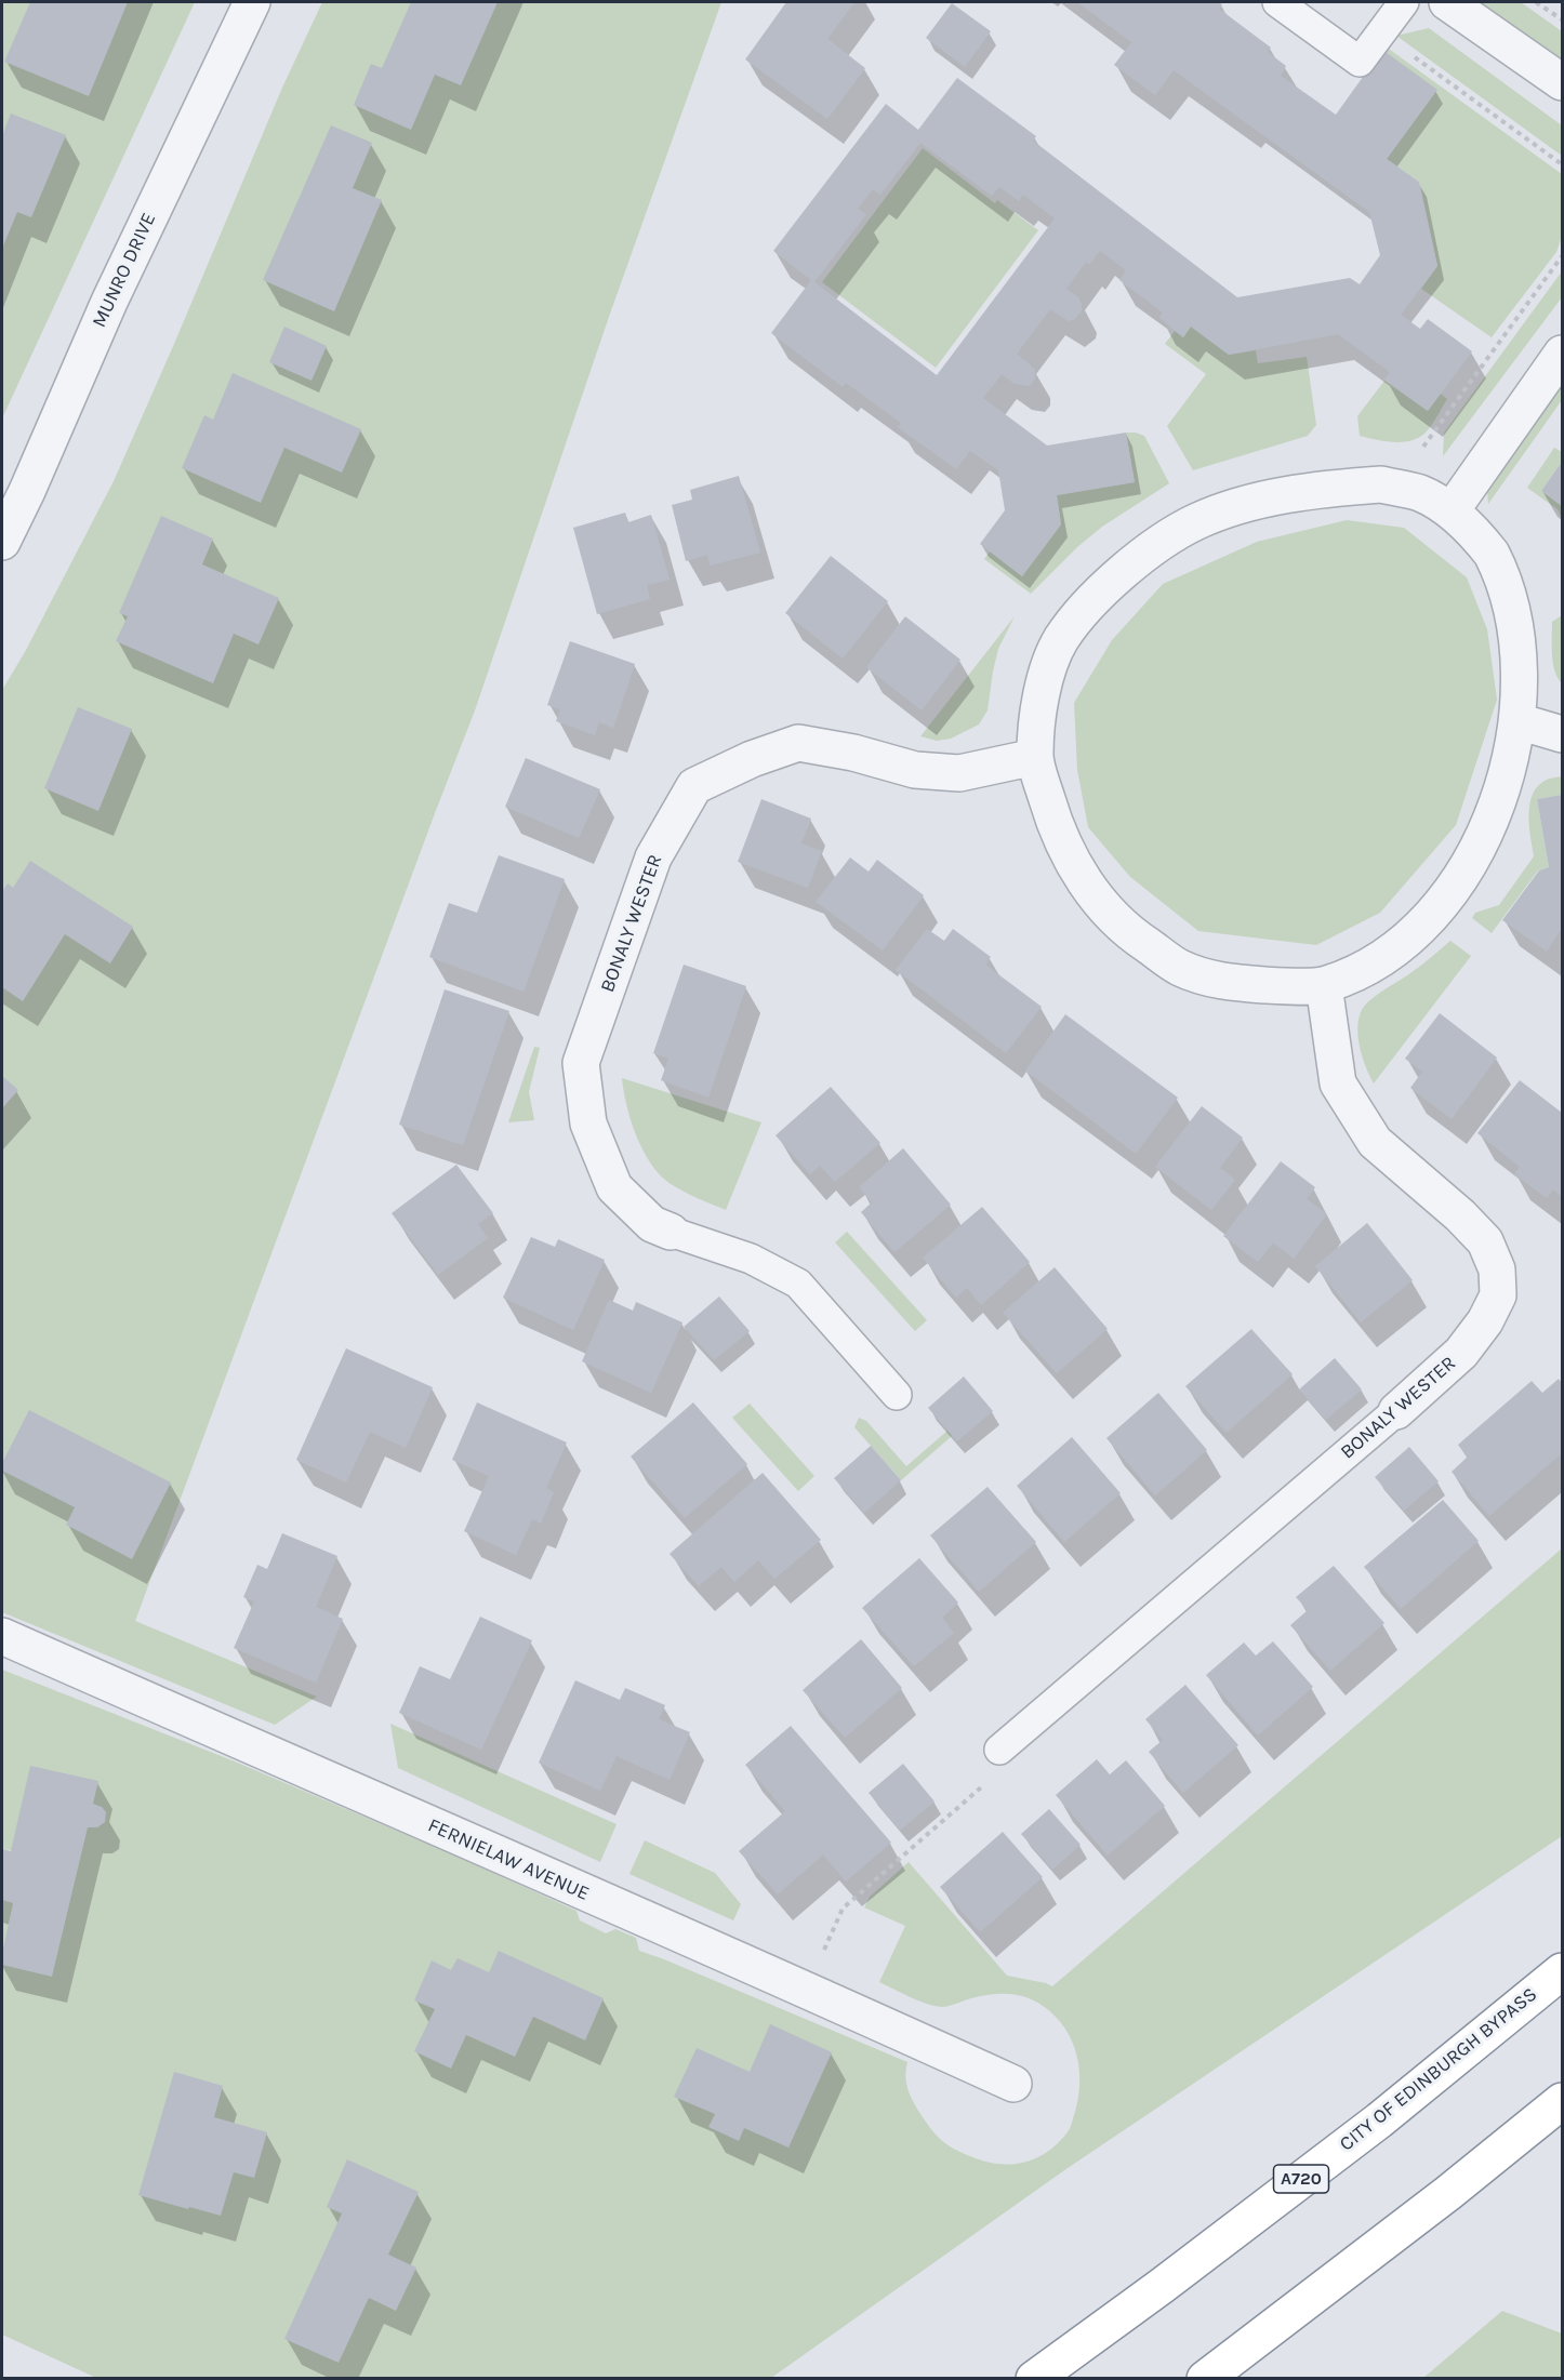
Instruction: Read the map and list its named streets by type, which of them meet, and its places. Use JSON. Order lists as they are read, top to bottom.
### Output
{
  "streets": {
    "highway": ["CITY OF EDINBURGH BYPASS", "A720"],
    "street": ["MUNRO DRIVE", "BONALY WESTER", "FERNIELAW AVENUE"]
  }
}
